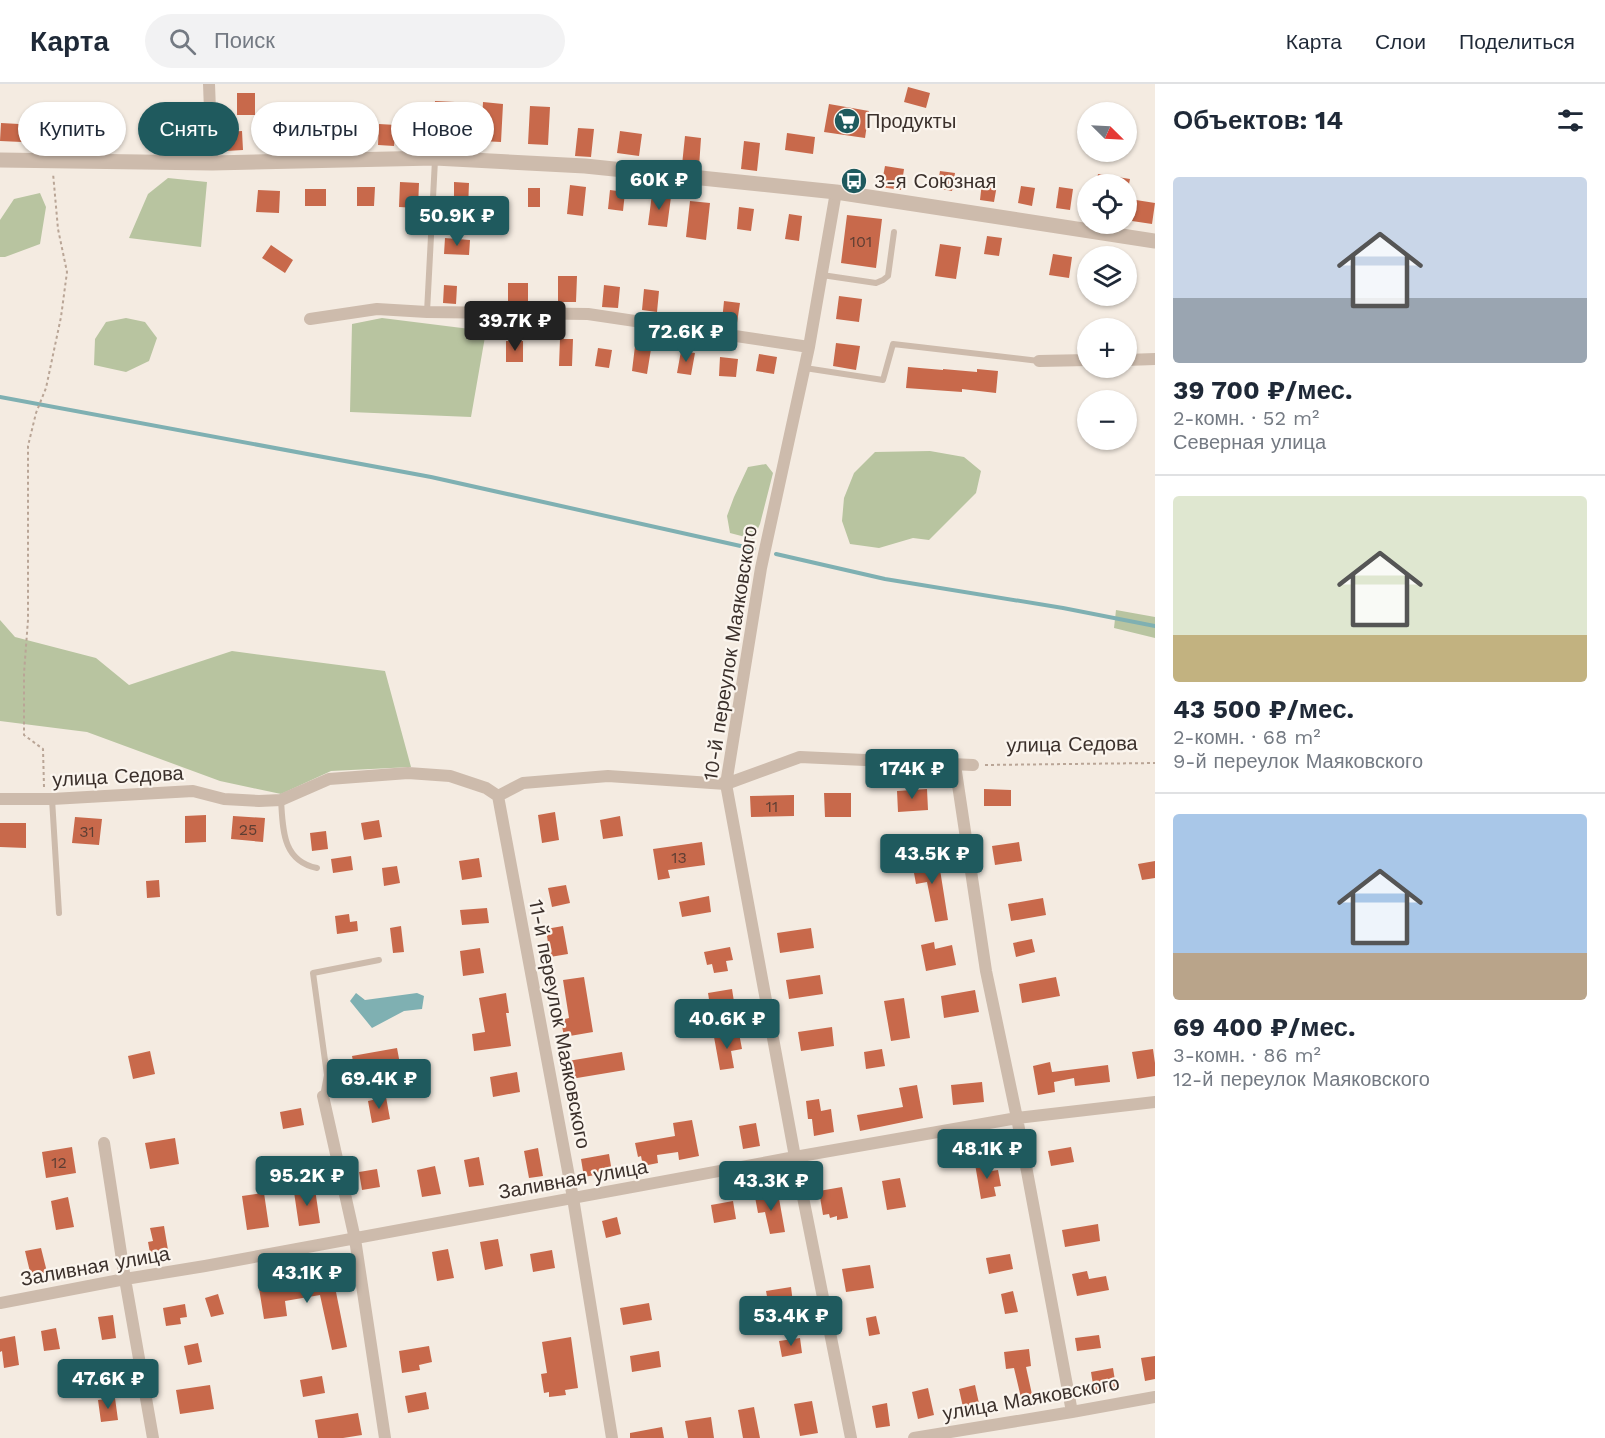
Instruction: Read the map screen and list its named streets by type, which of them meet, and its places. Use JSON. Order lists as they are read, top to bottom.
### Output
{
  "streets": {
    "street": [
      "10-й переулок Маяковского",
      "улица Седова",
      "11-й переулок Маяковского",
      "Заливная улица",
      "улица Маяковского"
    ]
  },
  "crossings": [
    ["10-й переулок Маяковского", "Заливная улица"],
    ["улица Седова", "11-й переулок Маяковского"],
    ["11-й переулок Маяковского", "Заливная улица"]
  ],
  "places": {
    "supermarket": ["Продукты"],
    "bus stop": ["3-я Союзная"]
  },
  "house_numbers": [
    "101",
    "11",
    "25",
    "31",
    "13",
    "12"
  ],
  "north": "bottom right",
  "page": {
    "header": "Карта",
    "search": "Поиск",
    "nav": ["Карта", "Слои", "Поделиться"],
    "heading": "Объектов: 14",
    "map_buttons": ["+", "−"],
    "chip": [
      "Купить",
      "Снять",
      "Фильтры",
      "Новое"
    ],
    "list": [
      {
        "name": "39 700 ₽/мес.",
        "note": "2-комн. · 52 m² · Северная улица"
      },
      {
        "name": "43 500 ₽/мес.",
        "note": "2-комн. · 68 m² · 9-й переулок Маяковского"
      },
      {
        "name": "69 400 ₽/мес.",
        "note": "3-комн. · 86 m² · 12-й переулок Маяковского"
      }
    ],
    "price": [
      "60K ₽",
      "50.9K ₽",
      "39.7K ₽",
      "72.6K ₽",
      "174K ₽",
      "43.5K ₽",
      "40.6K ₽",
      "69.4K ₽",
      "48.1K ₽",
      "95.2K ₽",
      "43.3K ₽",
      "43.1K ₽",
      "53.4K ₽",
      "47.6K ₽"
    ]
  }
}
